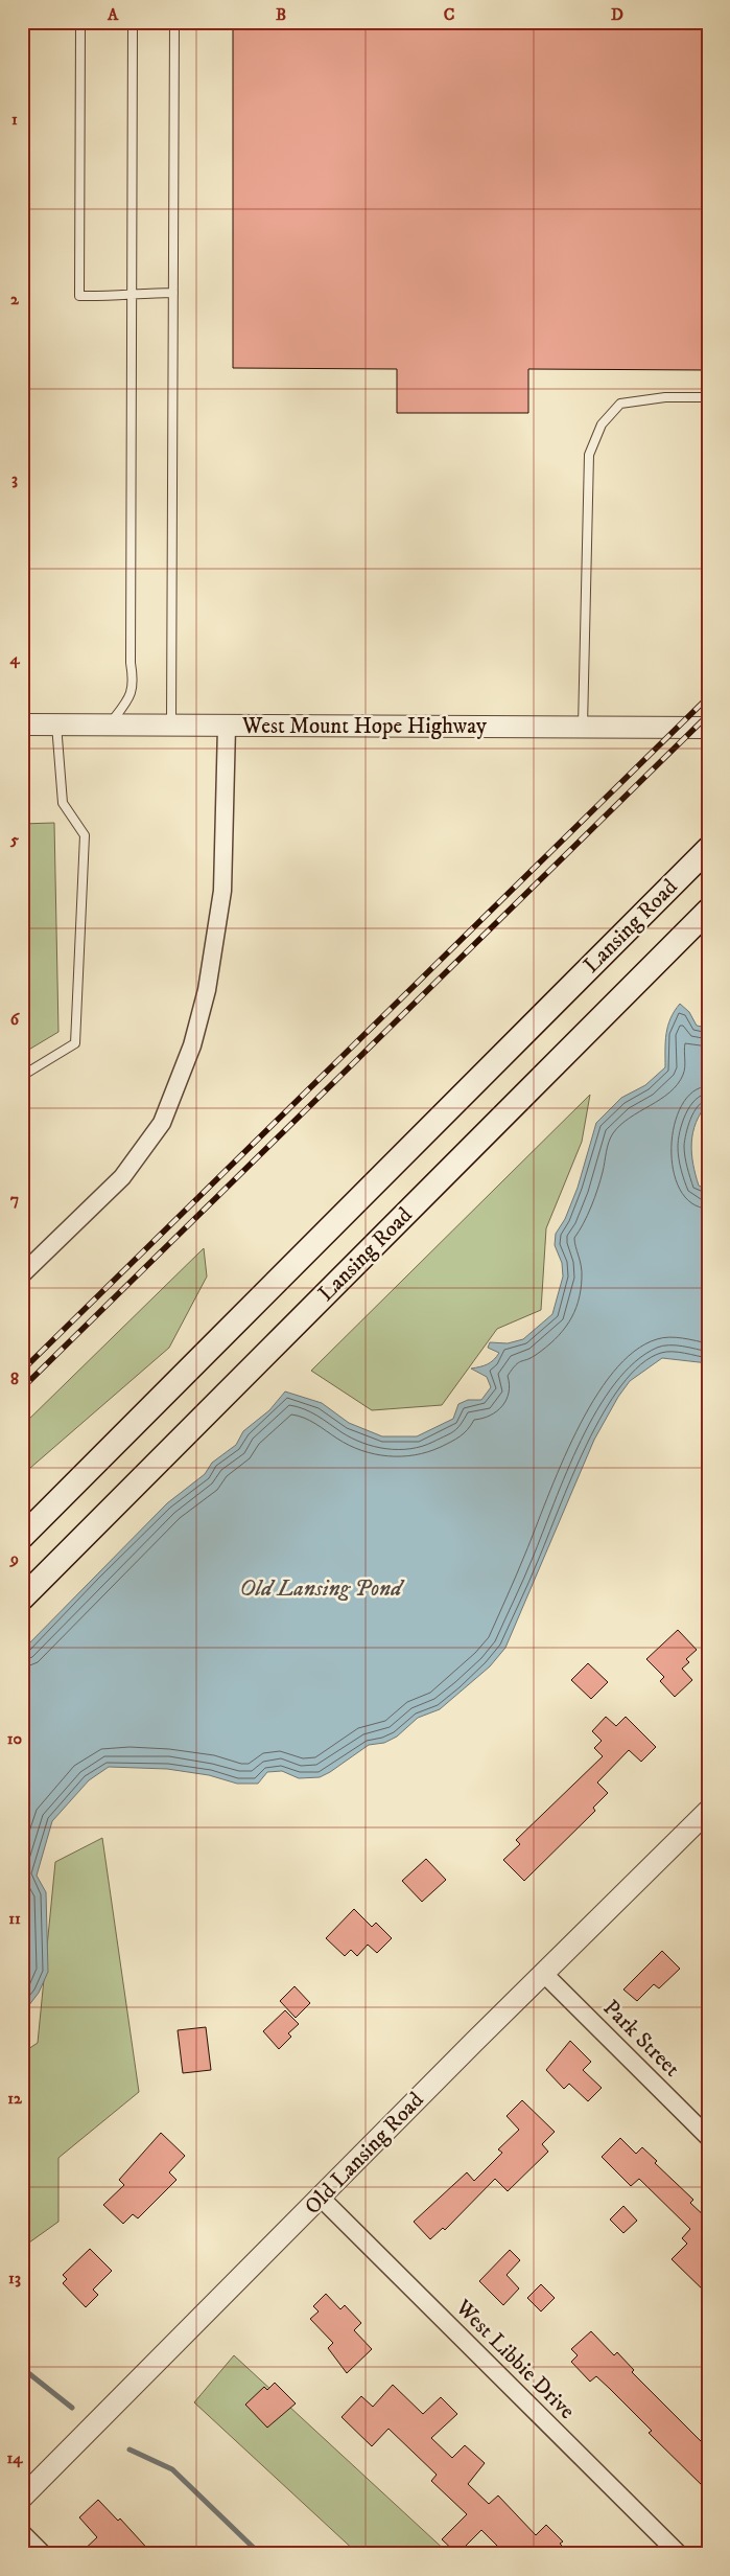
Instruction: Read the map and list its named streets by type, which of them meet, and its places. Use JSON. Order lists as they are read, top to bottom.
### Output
{
  "streets": {
    "main road": ["Lansing Road"],
    "street": [
      "West Mount Hope Highway",
      "Park Street",
      "Old Lansing Road",
      "West Libbie Drive"
    ]
  },
  "crossings": [
    ["Park Street", "Old Lansing Road"],
    ["Old Lansing Road", "West Libbie Drive"]
  ],
  "water": ["Old Lansing Pond"],
  "grid": {
    "columns": [
      "A",
      "B",
      "C",
      "D"
    ],
    "rows": [
      "1",
      "2",
      "3",
      "4",
      "5",
      "6",
      "7",
      "8",
      "9",
      "10",
      "11",
      "12",
      "13",
      "14"
    ]
  }
}
